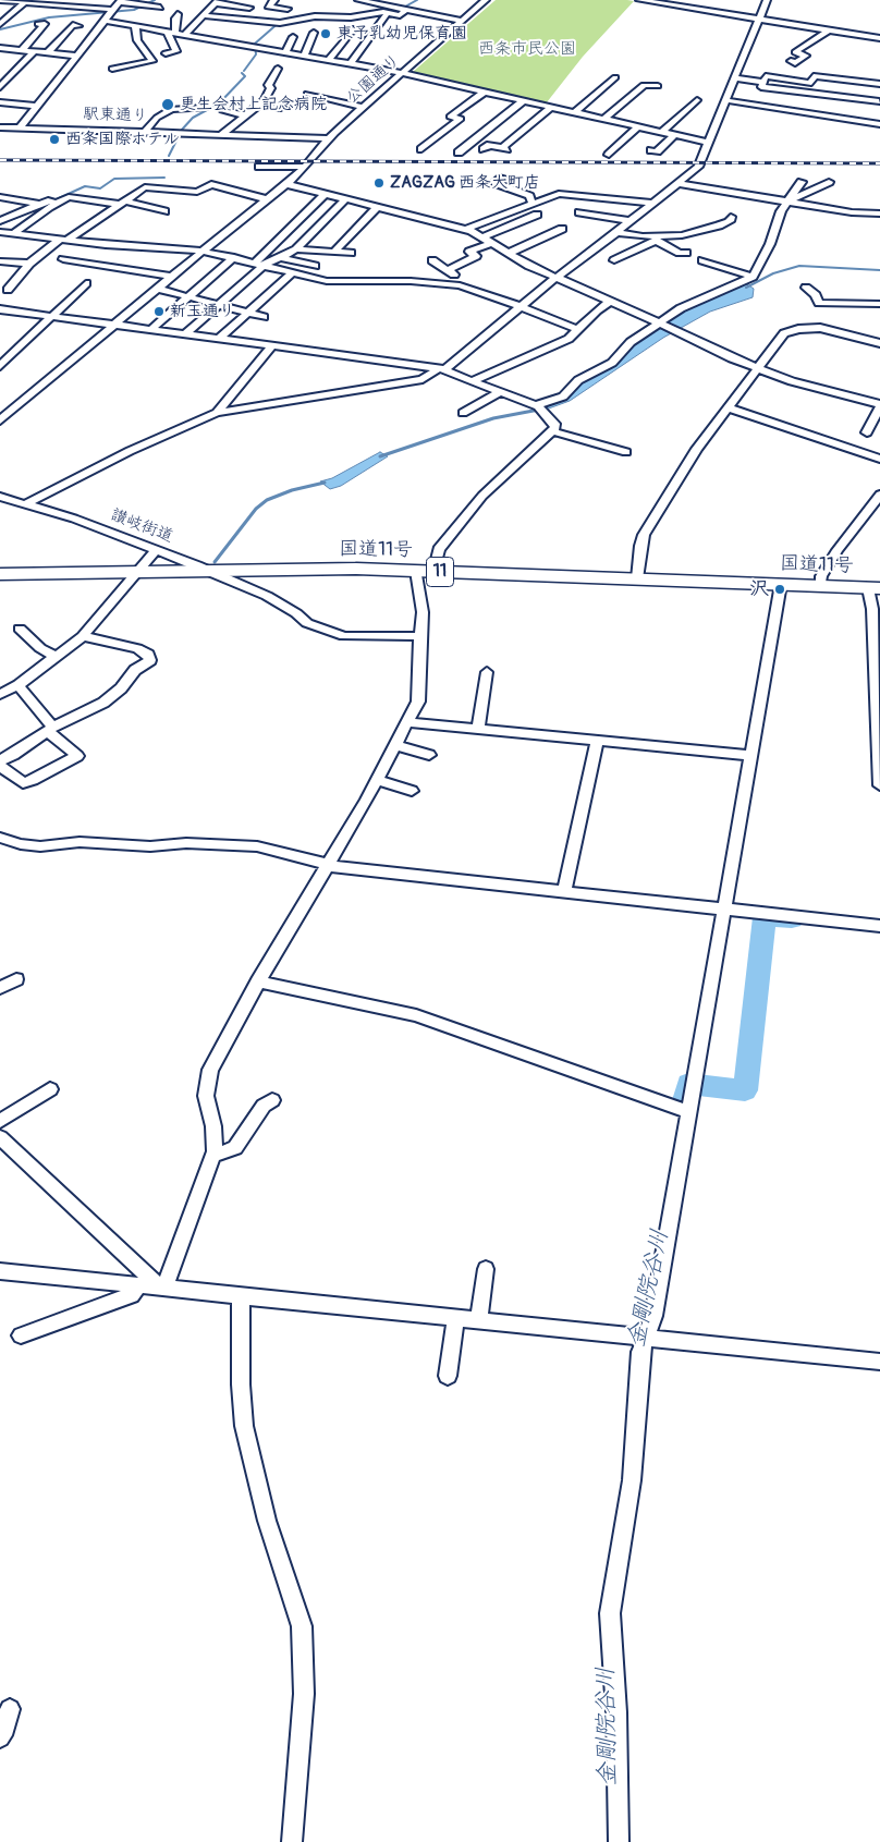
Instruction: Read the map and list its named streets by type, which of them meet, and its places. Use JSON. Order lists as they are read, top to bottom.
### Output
{
  "streets": {
    "highway": ["国道11号", "11"],
    "street": ["公園通り", "駅東通り", "讃岐街道"]
  },
  "crossings": [
    ["公園通り", "駅東通り"],
    ["讃岐街道", "国道11号"]
  ],
  "water": ["金剛院谷川"],
  "parks": ["西条市民公園"],
  "places": [
    "東予乳幼児保育園",
    "更生会村上記念病院",
    "西条国際ホテル",
    "ZAGZAG 西条大町店",
    "新玉通り",
    "沢"
  ]
}
